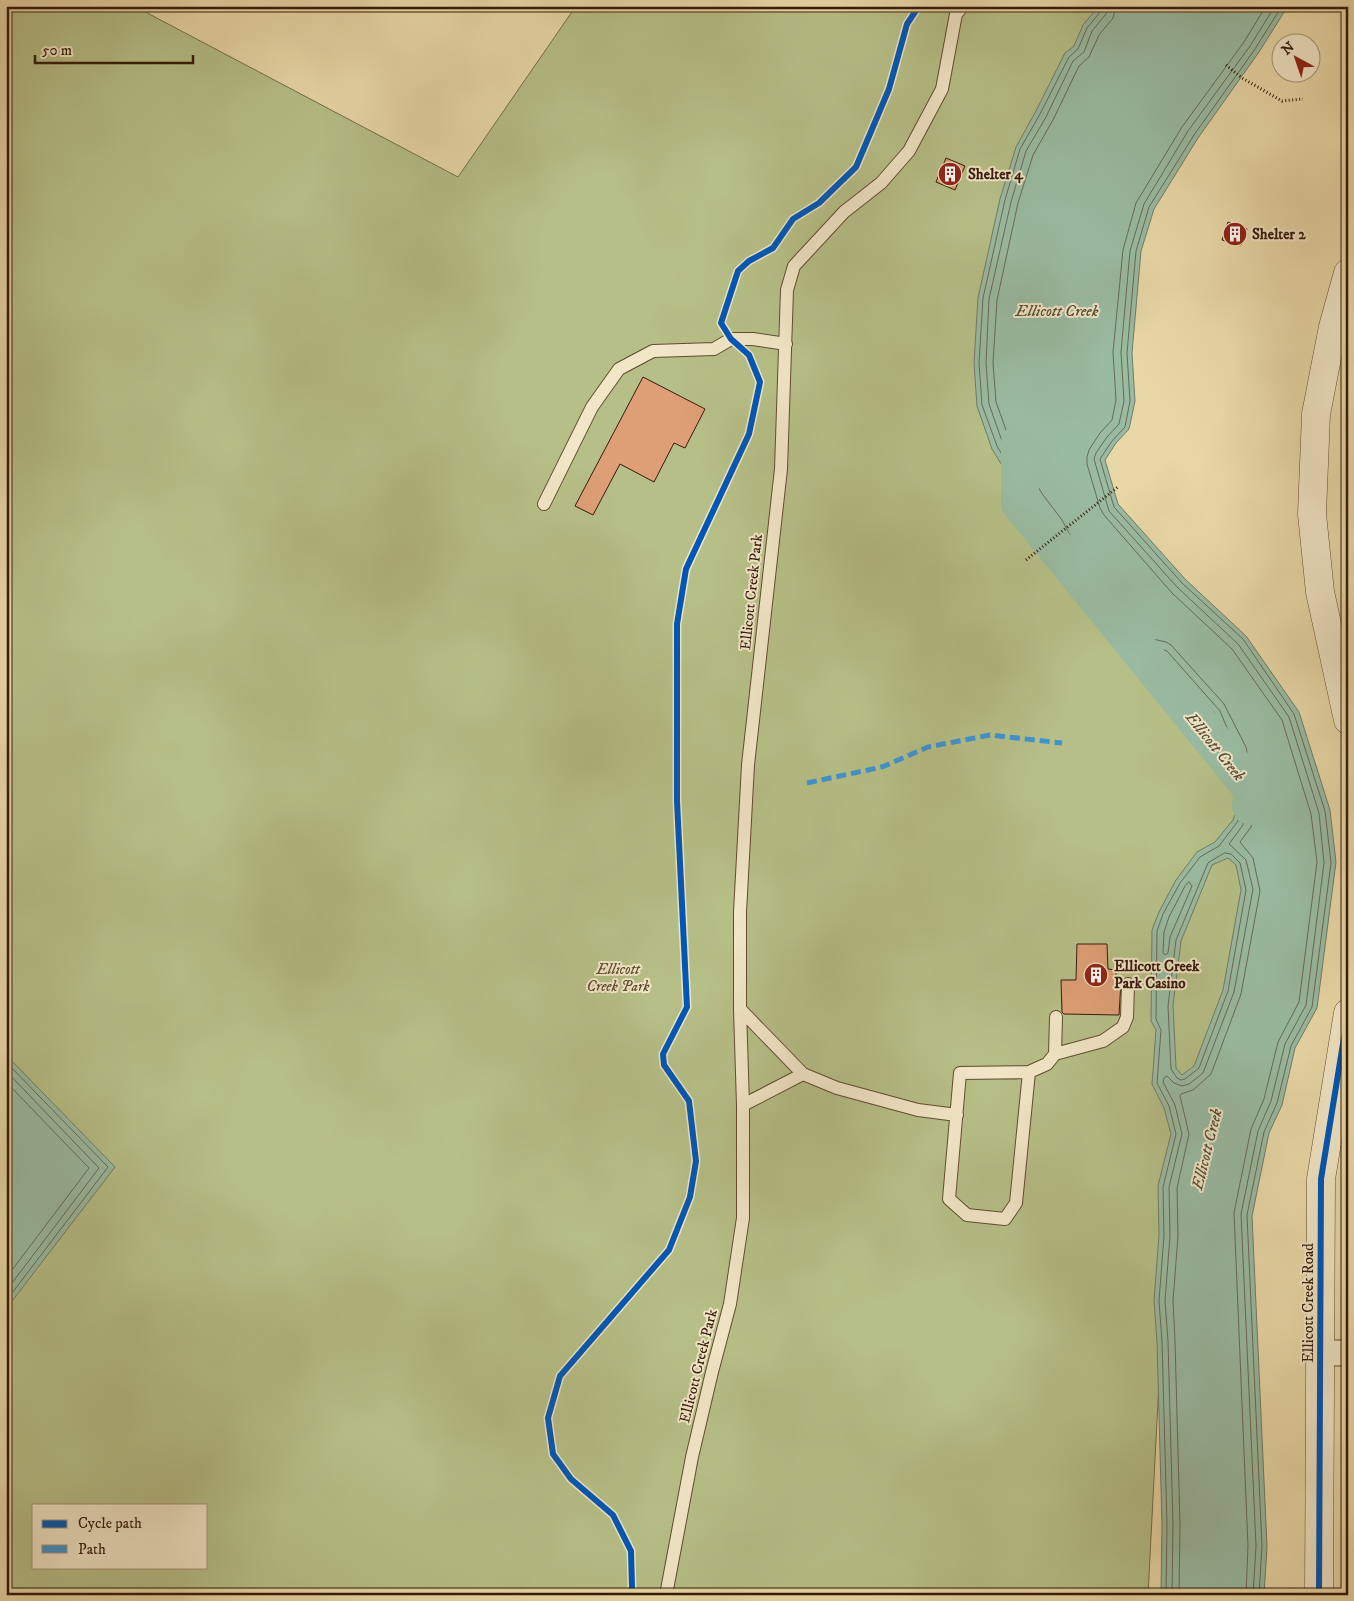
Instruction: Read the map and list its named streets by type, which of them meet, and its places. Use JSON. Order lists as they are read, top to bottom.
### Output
{
  "streets": {
    "street": ["Ellicott Creek Road"],
    "lane": ["Ellicott Creek Park"]
  },
  "water": ["Ellicott Creek"],
  "parks": ["Ellicott Creek Park"],
  "places": {
    "building": ["Shelter 4", "Shelter 2", "Ellicott Creek Park Casino"]
  },
  "legend": ["Cycle path", "Path"],
  "scale_bar": "50 m",
  "north": "top left"
}
